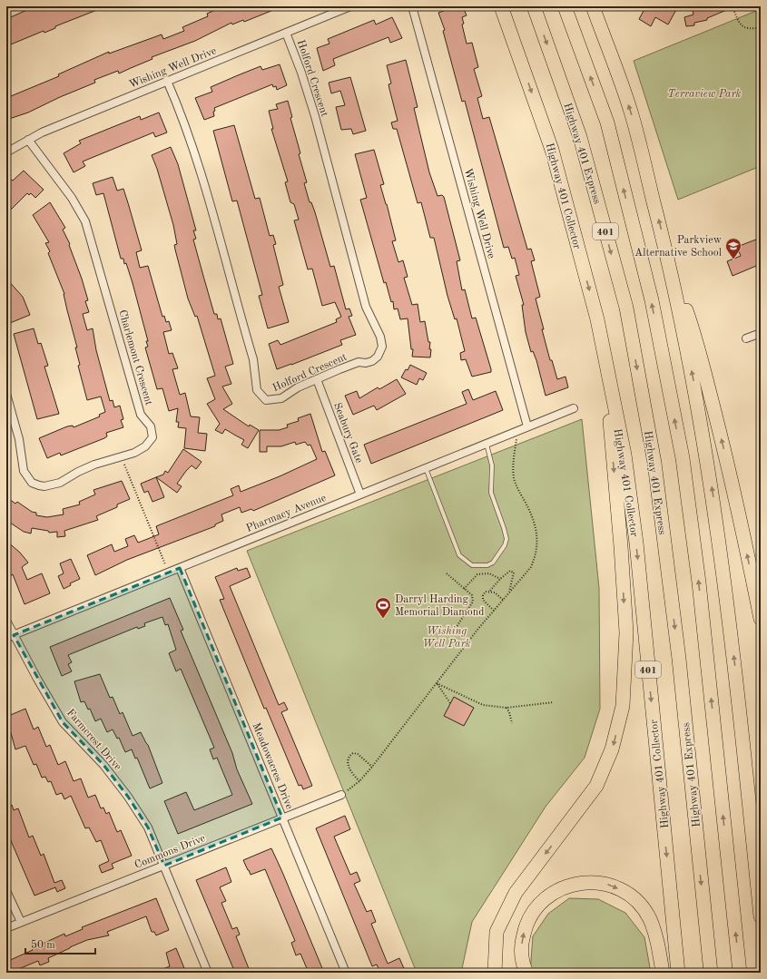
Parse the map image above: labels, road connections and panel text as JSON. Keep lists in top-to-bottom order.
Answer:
{
  "streets": {
    "highway": ["Highway 401 Express", "Highway 401 Collector", "401"],
    "street": [
      "Wishing Well Drive",
      "Holford Crescent",
      "Charlemont Crescent",
      "Seabury Gate",
      "Pharmacy Avenue",
      "Farmcrest Drive",
      "Meadowacres Drive",
      "Commons Drive"
    ]
  },
  "crossings": [
    ["Wishing Well Drive", "Holford Crescent"],
    ["Wishing Well Drive", "Charlemont Crescent"],
    ["Wishing Well Drive", "Pharmacy Avenue"],
    ["Holford Crescent", "Seabury Gate"],
    ["Seabury Gate", "Pharmacy Avenue"],
    ["Pharmacy Avenue", "Farmcrest Drive"],
    ["Pharmacy Avenue", "Meadowacres Drive"],
    ["Farmcrest Drive", "Commons Drive"],
    ["Meadowacres Drive", "Commons Drive"]
  ],
  "parks": ["Terraview Park", "Wishing Well Park"],
  "places": {
    "school or university": ["Parkview Alternative School"],
    "sports": ["Darryl Harding Memorial Diamond"]
  },
  "scale_bar": "50 m"
}
